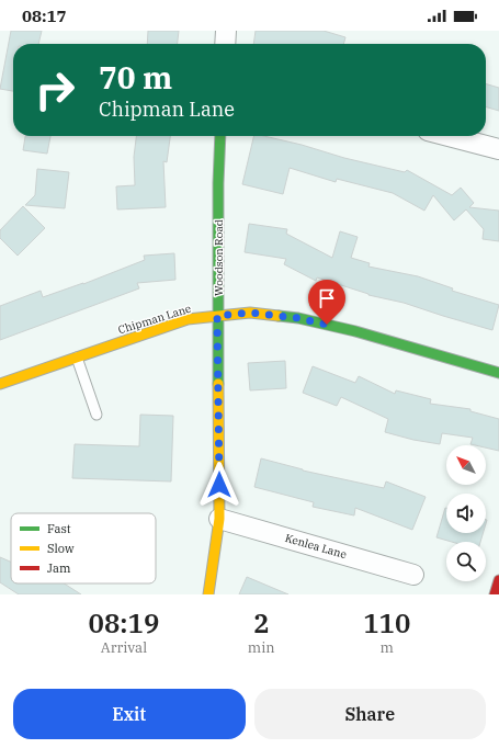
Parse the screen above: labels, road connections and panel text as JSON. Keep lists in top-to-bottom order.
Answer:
{
  "streets": {
    "street": ["Woodson Road", "Chipman Lane", "Kenlea Lane"]
  },
  "crossings": [
    ["Woodson Road", "Chipman Lane"],
    ["Woodson Road", "Kenlea Lane"]
  ],
  "legend": ["Fast", "Slow", "Jam"],
  "north": "top left",
  "page": {
    "status": "08:17",
    "turn": ["70 m", "Chipman Lane"],
    "eta": [
      "08:19",
      "Arrival",
      "2",
      "min",
      "110",
      "m"
    ],
    "buttons": ["Exit", "Share"]
  }
}
